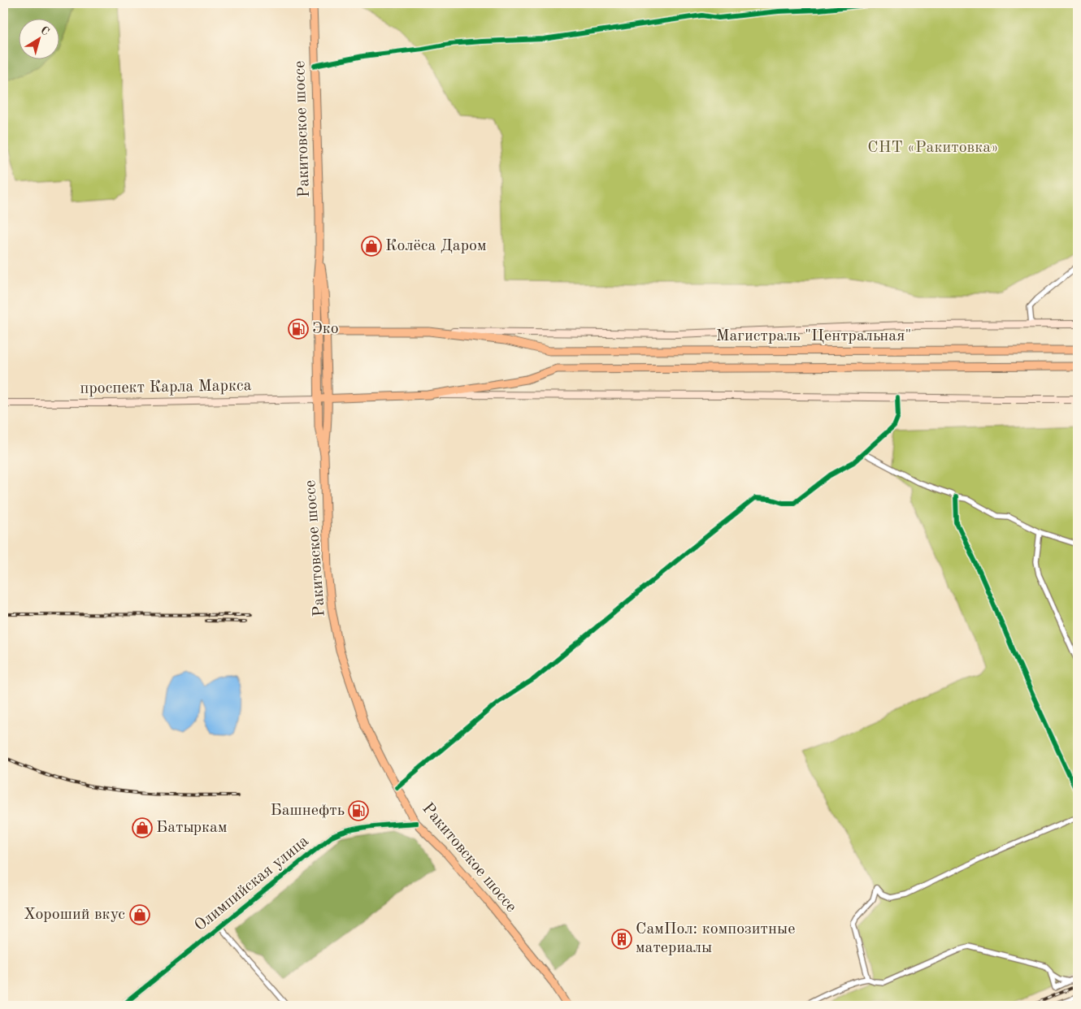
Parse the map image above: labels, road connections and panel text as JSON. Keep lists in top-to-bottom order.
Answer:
{
  "streets": {
    "main road": ["Ракитовское шоссе", "Магистраль \"Центральная\"", "проспект Карла Маркса"],
    "street": ["Олимпийская улица"]
  },
  "crossings": [
    ["Ракитовское шоссе", "Магистраль \"Центральная\""],
    ["Ракитовское шоссе", "проспект Карла Маркса"],
    ["Ракитовское шоссе", "Олимпийская улица"],
    ["Магистраль \"Центральная\"", "проспект Карла Маркса"]
  ],
  "parks": ["СНТ «Ракитовка»"],
  "places": {
    "shop": ["Колёса Даром", "Батыркам", "Хороший вкус"],
    "fuel station": ["Эко", "Башнефть"],
    "building": ["СамПол: композитные материалы"]
  },
  "north": "top right"
}
